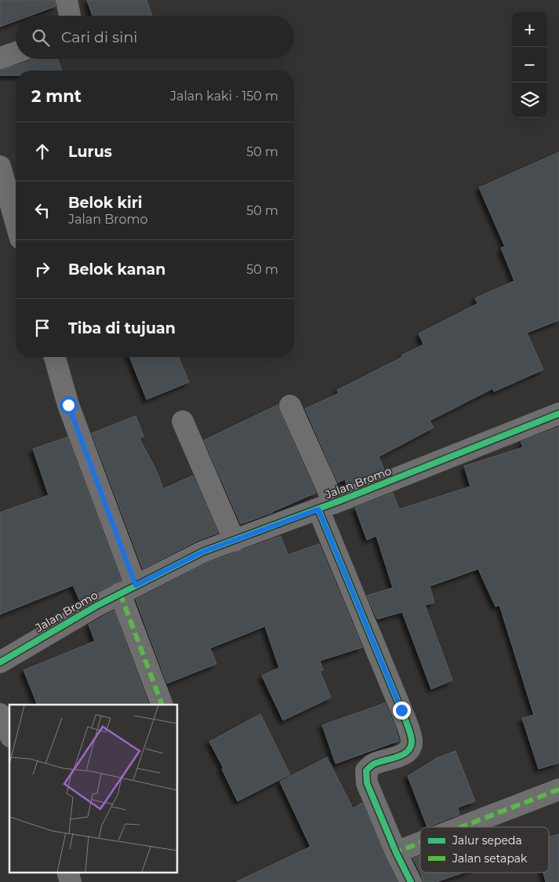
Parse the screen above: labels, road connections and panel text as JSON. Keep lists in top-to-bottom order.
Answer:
{
  "streets": {
    "street": ["Jalan Bromo"]
  },
  "legend": ["Jalur sepeda", "Jalan setapak"],
  "page": {
    "map_buttons": ["+", "−"],
    "search": "Cari di sini",
    "heading": ["2 mnt", "Jalan kaki · 150 m"],
    "list": [
      ["Lurus", "50 m"],
      ["Belok kiri", "Jalan Bromo", "50 m"],
      ["Belok kanan", "50 m"],
      "Tiba di tujuan"
    ]
  }
}
